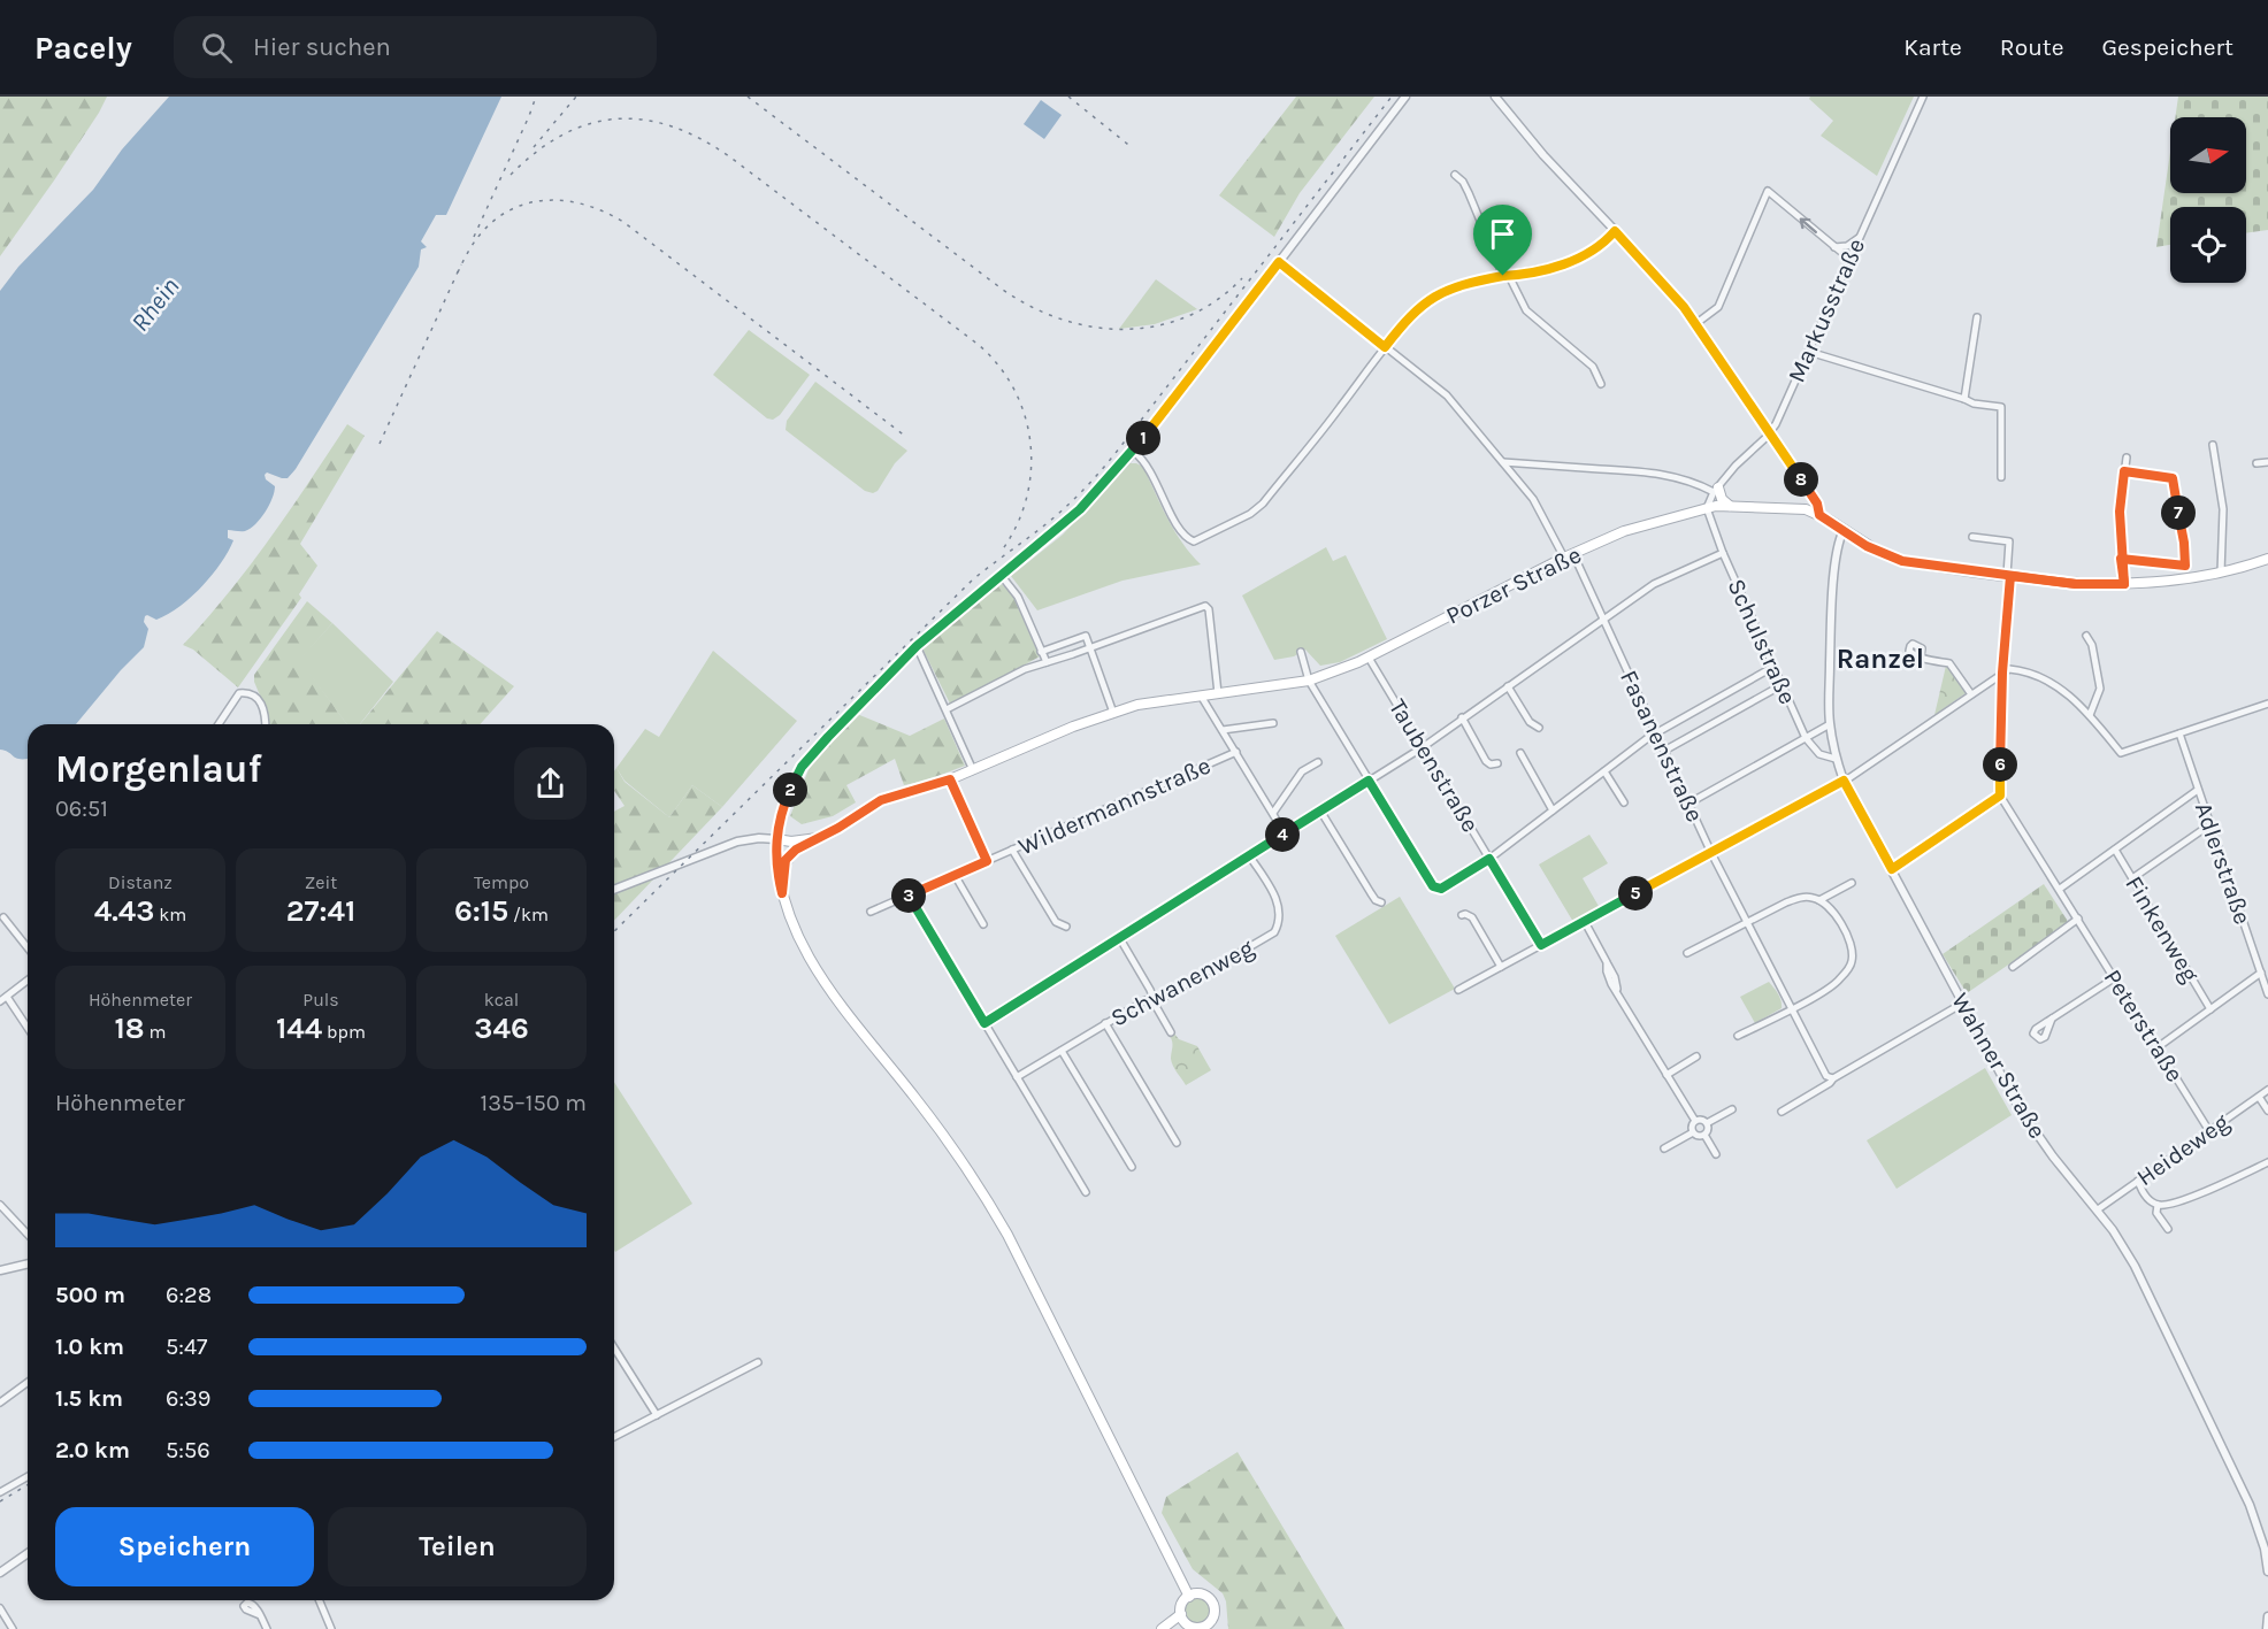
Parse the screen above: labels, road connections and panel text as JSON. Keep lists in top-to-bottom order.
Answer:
{
  "streets": {
    "main road": ["Porzer Straße"],
    "street": [
      "Markusstraße",
      "Schulstraße",
      "Fasanenstraße",
      "Taubenstraße",
      "Wildermannstraße",
      "Adlerstraße",
      "Finkenweg",
      "Schwanenweg",
      "Peterstraße",
      "Wahner Straße",
      "Heideweg"
    ]
  },
  "crossings": [
    ["Markusstraße", "Porzer Straße"],
    ["Markusstraße", "Schulstraße"],
    ["Porzer Straße", "Schulstraße"],
    ["Porzer Straße", "Fasanenstraße"],
    ["Porzer Straße", "Taubenstraße"],
    ["Porzer Straße", "Wahner Straße"],
    ["Schulstraße", "Wahner Straße"],
    ["Peterstraße", "Heideweg"],
    ["Wahner Straße", "Heideweg"]
  ],
  "districts": ["Ranzel"],
  "water": ["Rhein"],
  "north": "right",
  "page": {
    "header": "Pacely",
    "search": "Hier suchen",
    "nav": ["Karte", "Route", "Gespeichert"],
    "pins": [
      "1",
      "8",
      "7",
      "6",
      "2",
      "4",
      "5",
      "3"
    ],
    "heading": ["Morgenlauf", "06:51"],
    "stats": [
      ["Distanz", "4.43 km"],
      ["Zeit", "27:41"],
      ["Tempo", "6:15 /km"],
      ["Höhenmeter", "18 m"],
      ["Puls", "144 bpm"],
      ["kcal", "346"]
    ],
    "chart": ["Höhenmeter", "135–150 m"],
    "list": [
      {
        "name": "500 m",
        "note": "6:28"
      },
      {
        "name": "1.0 km",
        "note": "5:47"
      },
      {
        "name": "1.5 km",
        "note": "6:39"
      },
      {
        "name": "2.0 km",
        "note": "5:56"
      }
    ],
    "buttons": ["Speichern", "Teilen"]
  }
}
